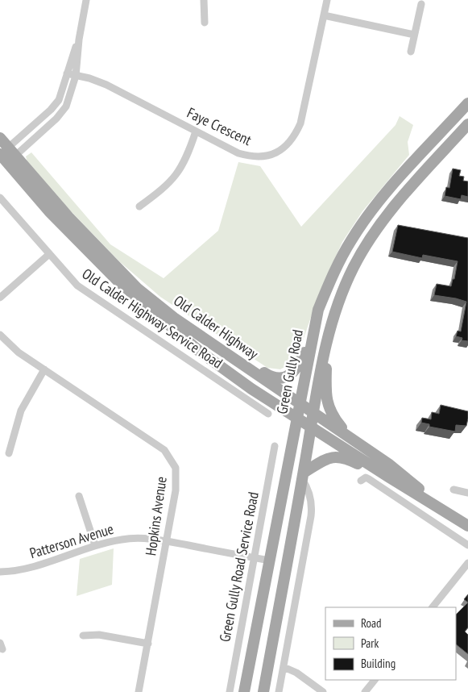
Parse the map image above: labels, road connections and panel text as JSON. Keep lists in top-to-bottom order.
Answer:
{
  "streets": {
    "main road": ["Old Calder Highway", "Green Gully Road"],
    "street": [
      "Faye Crescent",
      "Old Calder Highway Service Road",
      "Hopkins Avenue",
      "Patterson Avenue",
      "Green Gully Road Service Road"
    ]
  },
  "crossings": [
    ["Old Calder Highway", "Green Gully Road"],
    ["Green Gully Road", "Patterson Avenue"],
    ["Hopkins Avenue", "Patterson Avenue"],
    ["Patterson Avenue", "Green Gully Road Service Road"]
  ],
  "legend": ["Road", "Park", "Building"]
}
